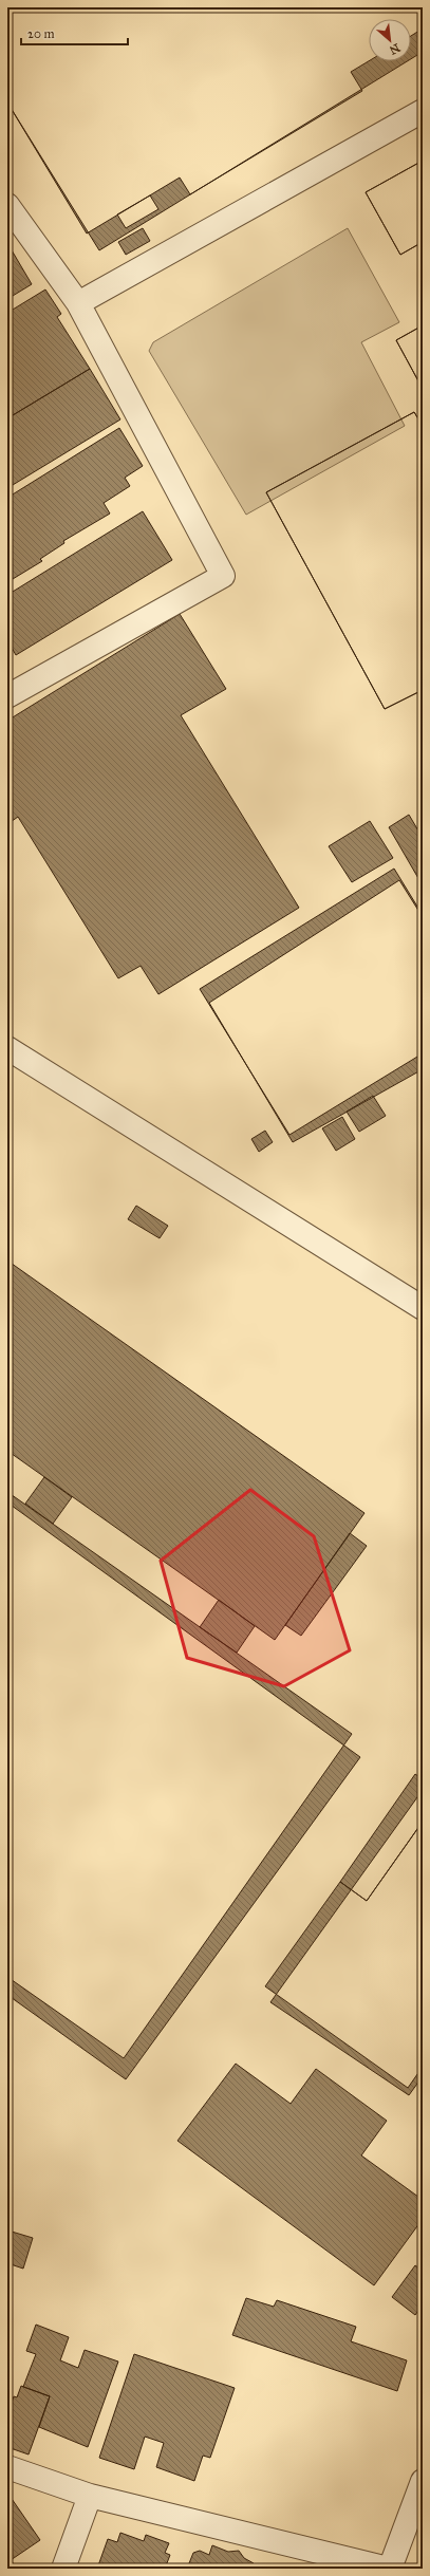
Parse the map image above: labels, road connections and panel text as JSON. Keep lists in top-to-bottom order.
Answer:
{
  "scale_bar": "20 m",
  "north": "bottom right"
}
